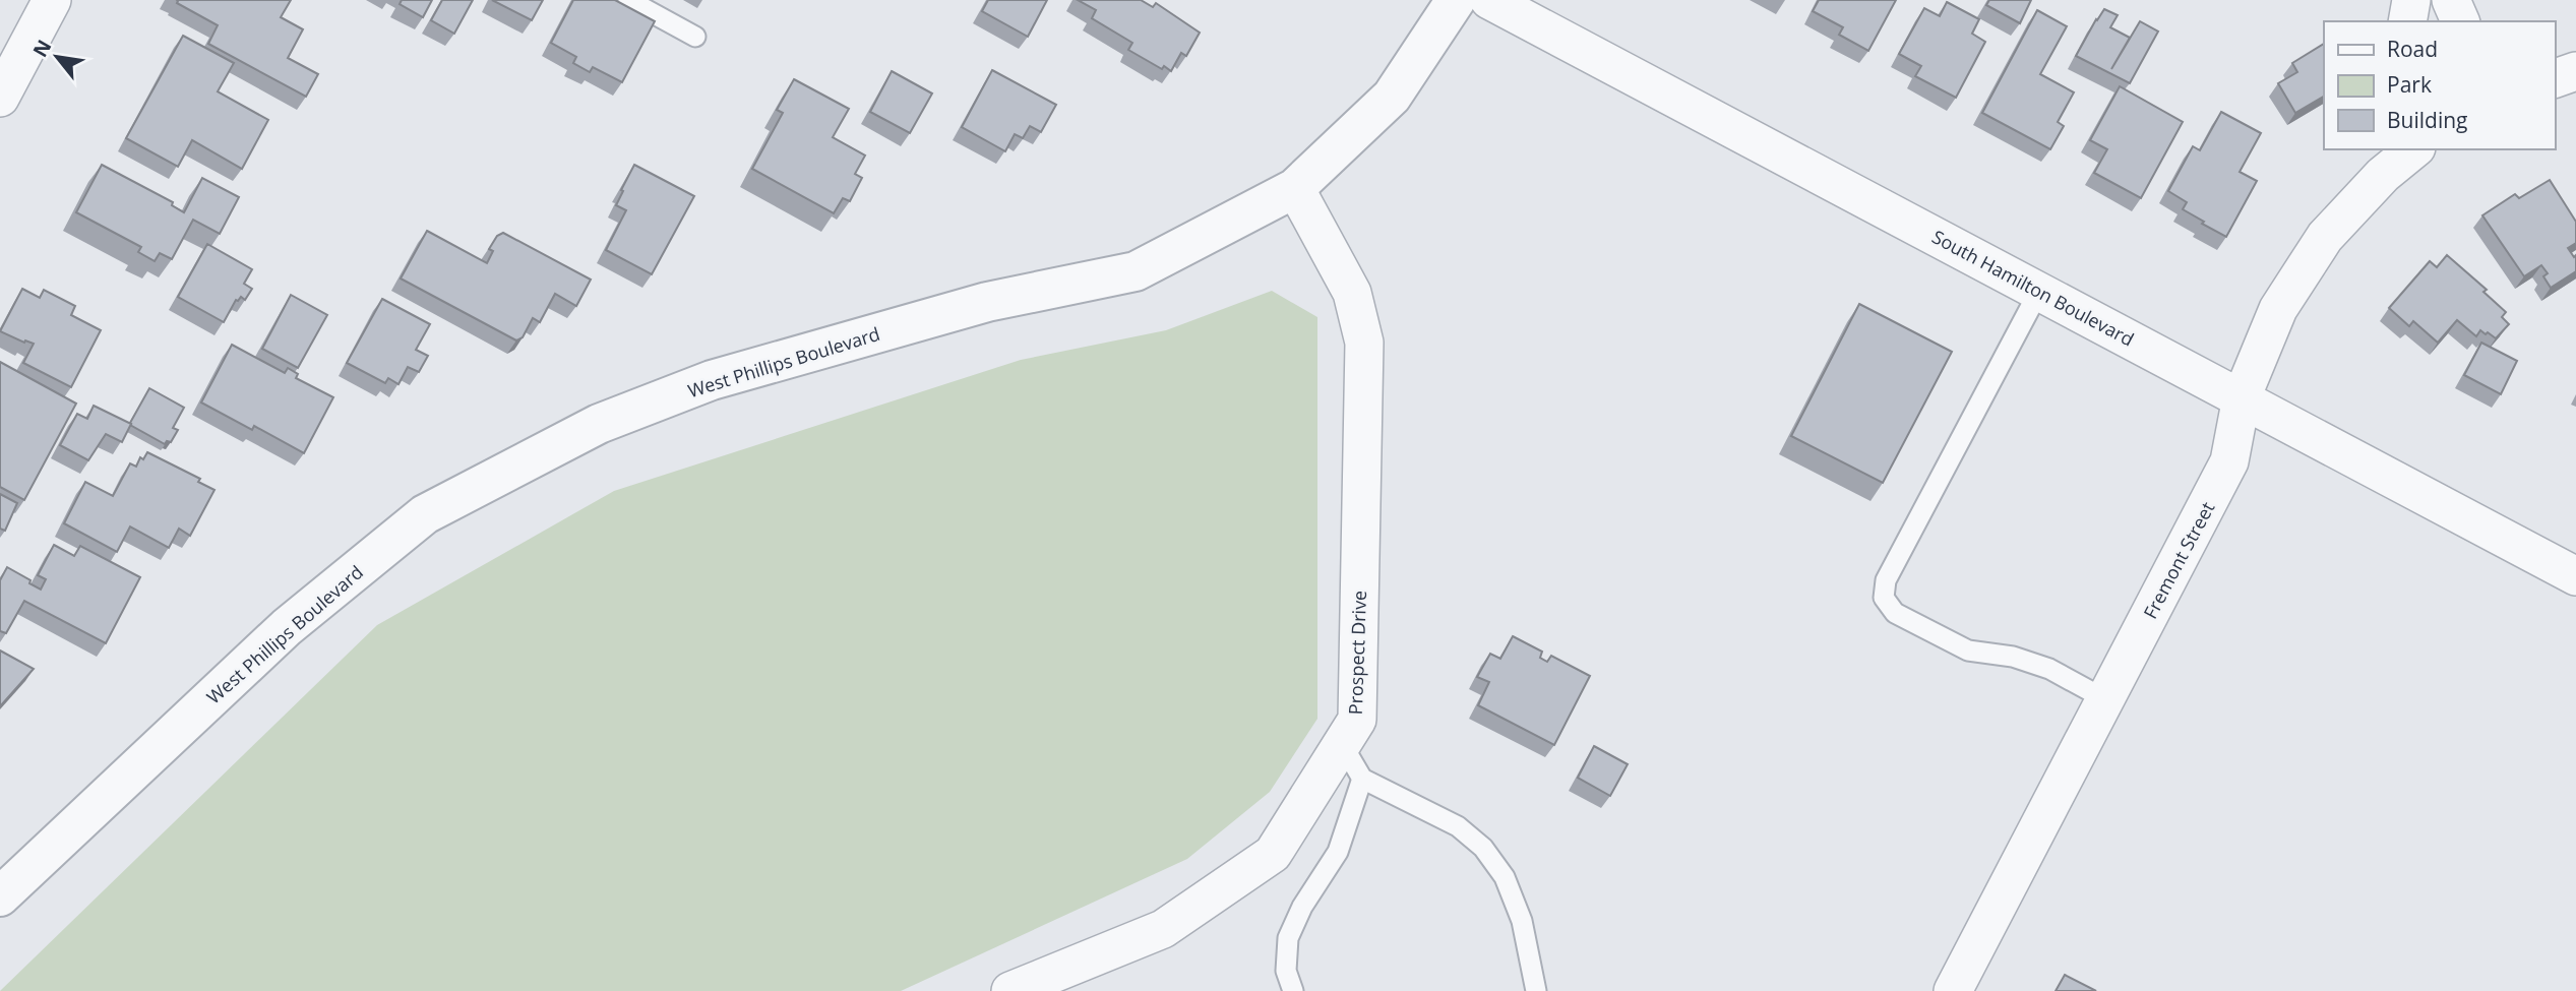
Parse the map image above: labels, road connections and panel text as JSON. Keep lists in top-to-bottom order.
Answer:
{
  "streets": {
    "street": [
      "South Hamilton Boulevard",
      "West Phillips Boulevard",
      "Fremont Street",
      "Prospect Drive"
    ]
  },
  "crossings": [
    ["South Hamilton Boulevard", "Fremont Street"],
    ["West Phillips Boulevard", "Prospect Drive"]
  ],
  "legend": ["Road", "Park", "Building"],
  "north": "top left"
}
